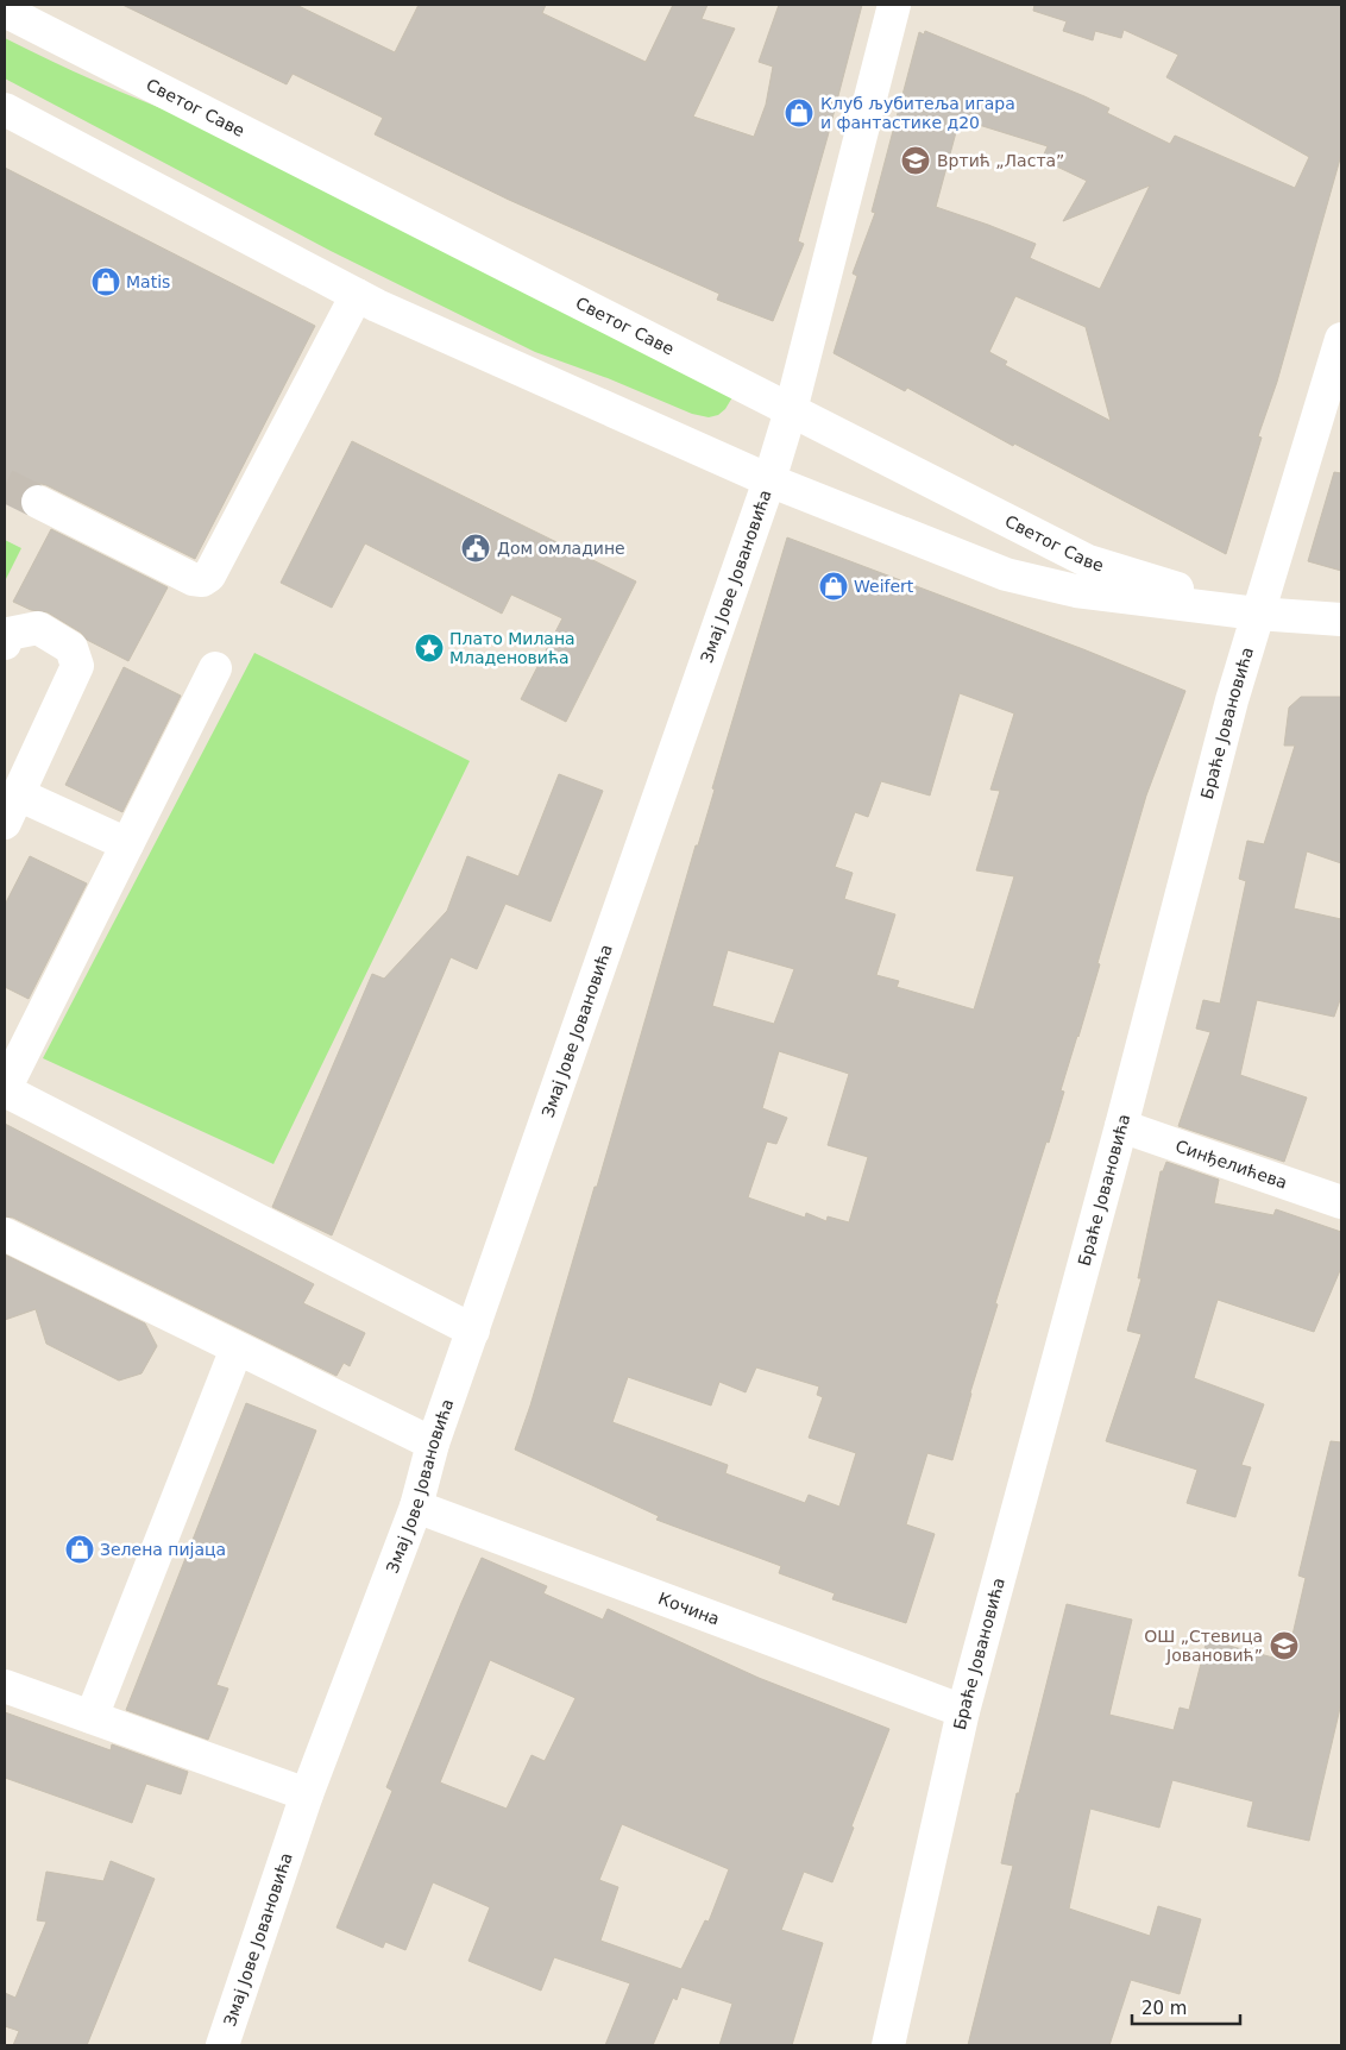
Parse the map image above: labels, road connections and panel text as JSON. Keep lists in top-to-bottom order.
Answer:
{
  "streets": {
    "street": [
      "Светог Саве",
      "Змај Јове Јовановића",
      "Браће Јовановића",
      "Синђелићева",
      "Кочина"
    ]
  },
  "crossings": [
    ["Светог Саве", "Змај Јове Јовановића"],
    ["Светог Саве", "Браће Јовановића"],
    ["Змај Јове Јовановића", "Кочина"],
    ["Браће Јовановића", "Синђелићева"],
    ["Браће Јовановића", "Кочина"]
  ],
  "places": {
    "shop": [
      "Клуб љубитеља игара и фантастике д20",
      "Matis",
      "Weifert",
      "Зелена пијаца"
    ],
    "school or university": ["Вртић „Ласта”", "ОШ „Стевица Јовановић”"],
    "public building": ["Дом омладине"],
    "place": ["Плато Милана Младеновића"]
  },
  "scale_bar": "20 m"
}
